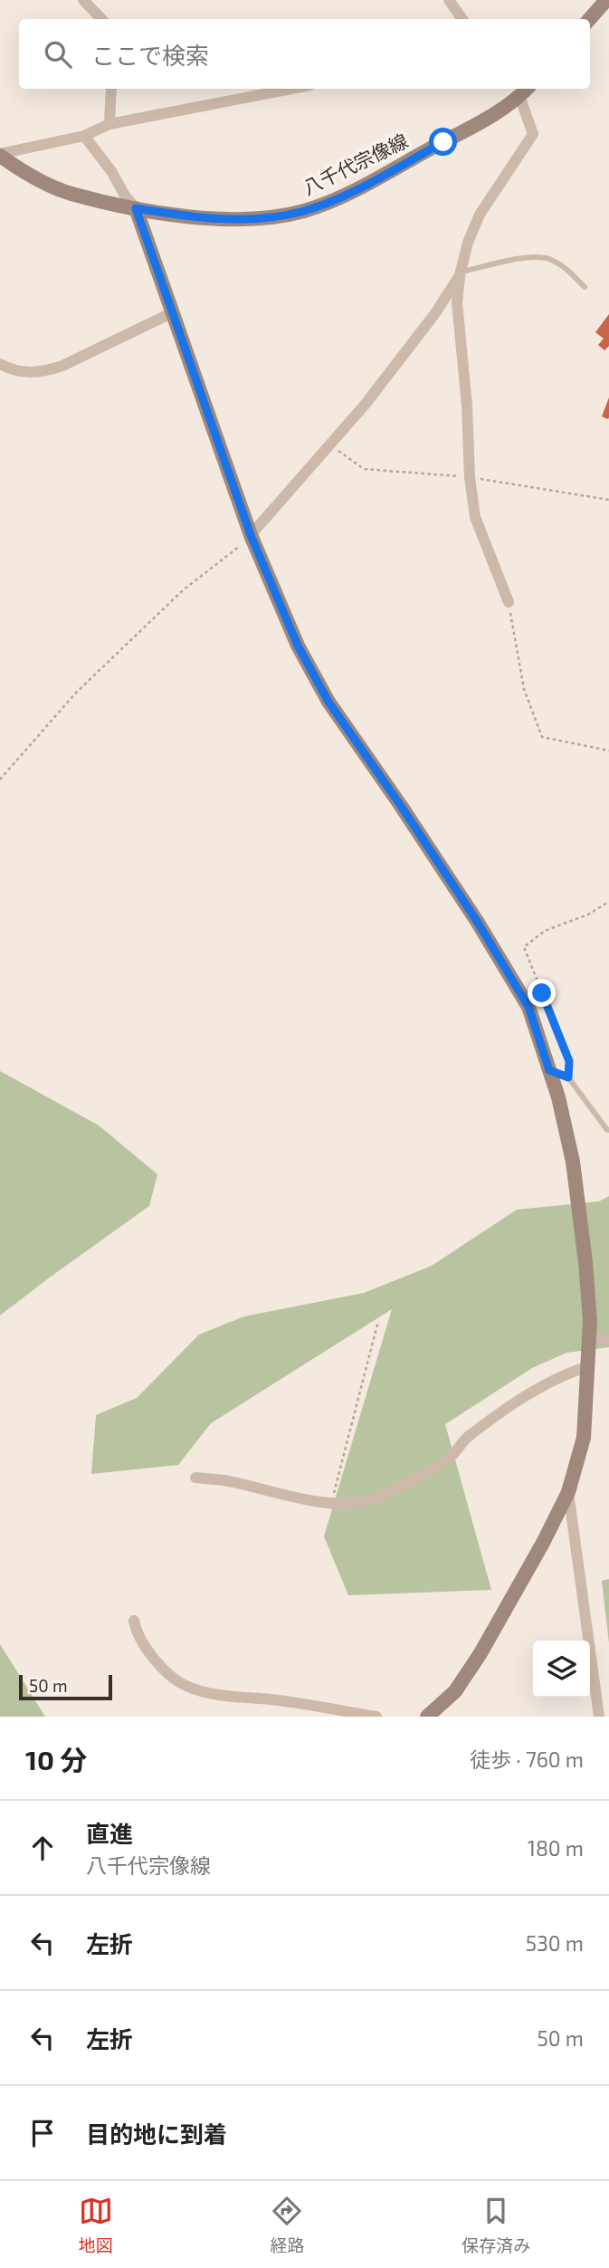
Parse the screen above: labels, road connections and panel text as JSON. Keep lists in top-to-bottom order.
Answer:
{
  "streets": {
    "street": ["八千代宗像線"]
  },
  "scale_bar": "50 m",
  "page": {
    "search": "ここで検索",
    "scale": "50 m",
    "heading": ["10 分", "徒歩 · 760 m"],
    "list": [
      ["直進", "八千代宗像線", "180 m"],
      ["左折", "530 m"],
      ["左折", "50 m"],
      "目的地に到着"
    ],
    "nav": ["地図", "経路", "保存済み"]
  }
}
